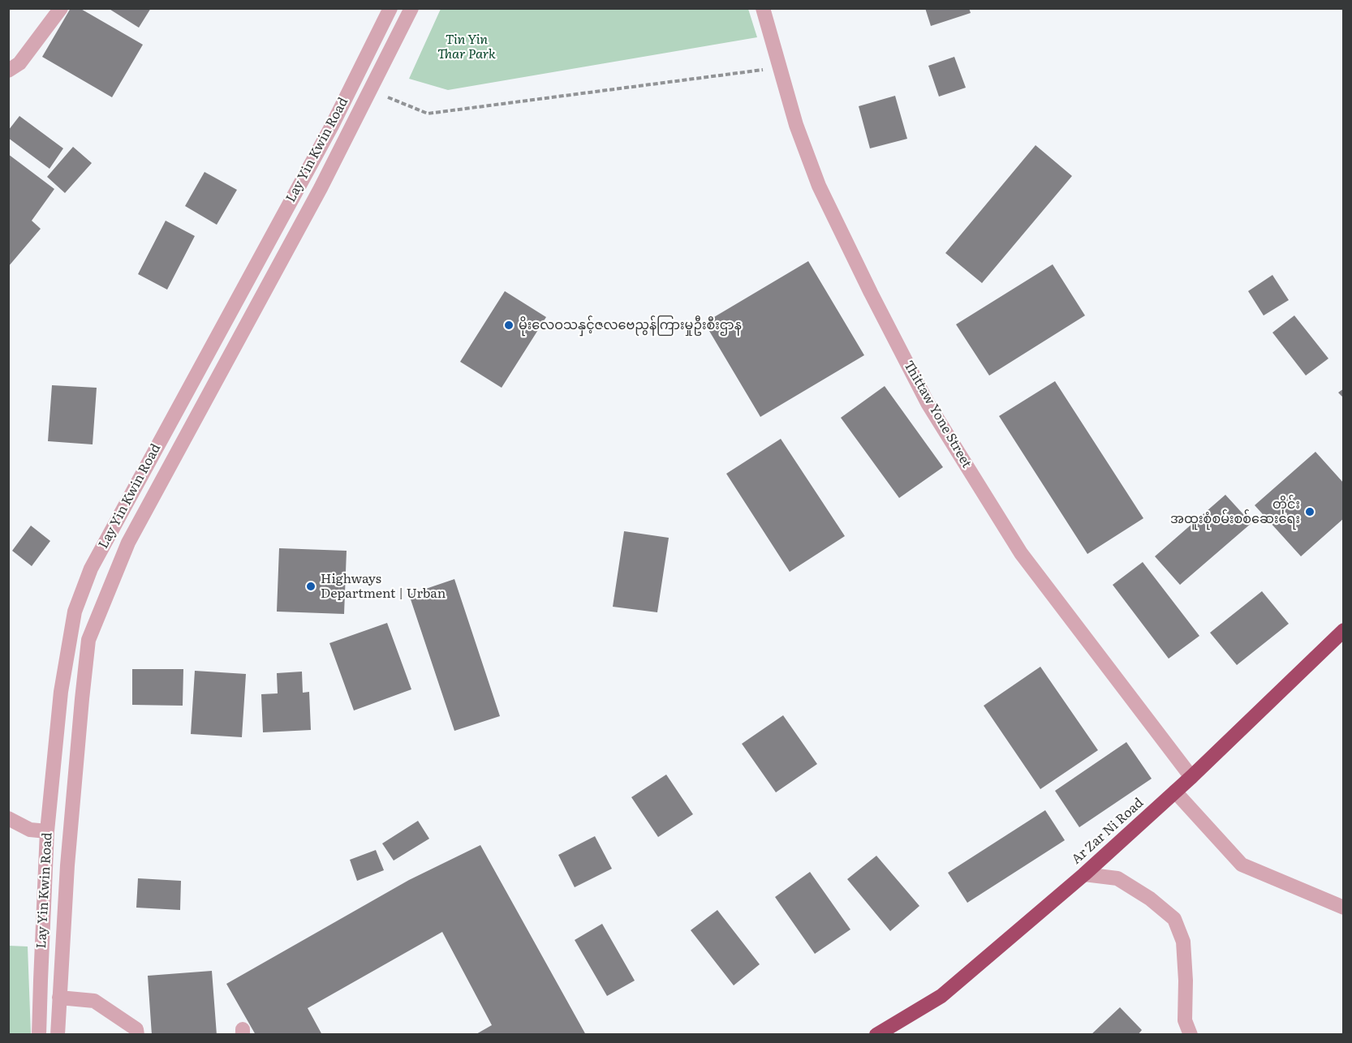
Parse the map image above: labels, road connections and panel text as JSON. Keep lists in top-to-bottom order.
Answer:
{
  "streets": {
    "highway": ["Ar Zar Ni Road"],
    "street": ["Lay Yin Kwin Road", "Thittaw Yone Street"]
  },
  "crossings": [
    ["Thittaw Yone Street", "Ar Zar Ni Road"]
  ],
  "parks": ["Tin Yin Thar Park"],
  "places": ["မိုးလေဝသနှင့်ဇလဗေညွန်ကြားမှုဦးစီးဌာန", "တိုင်း အထူးစုံစမ်းစစ်ဆေးရေး", "Highways Department | Urban"]
}
